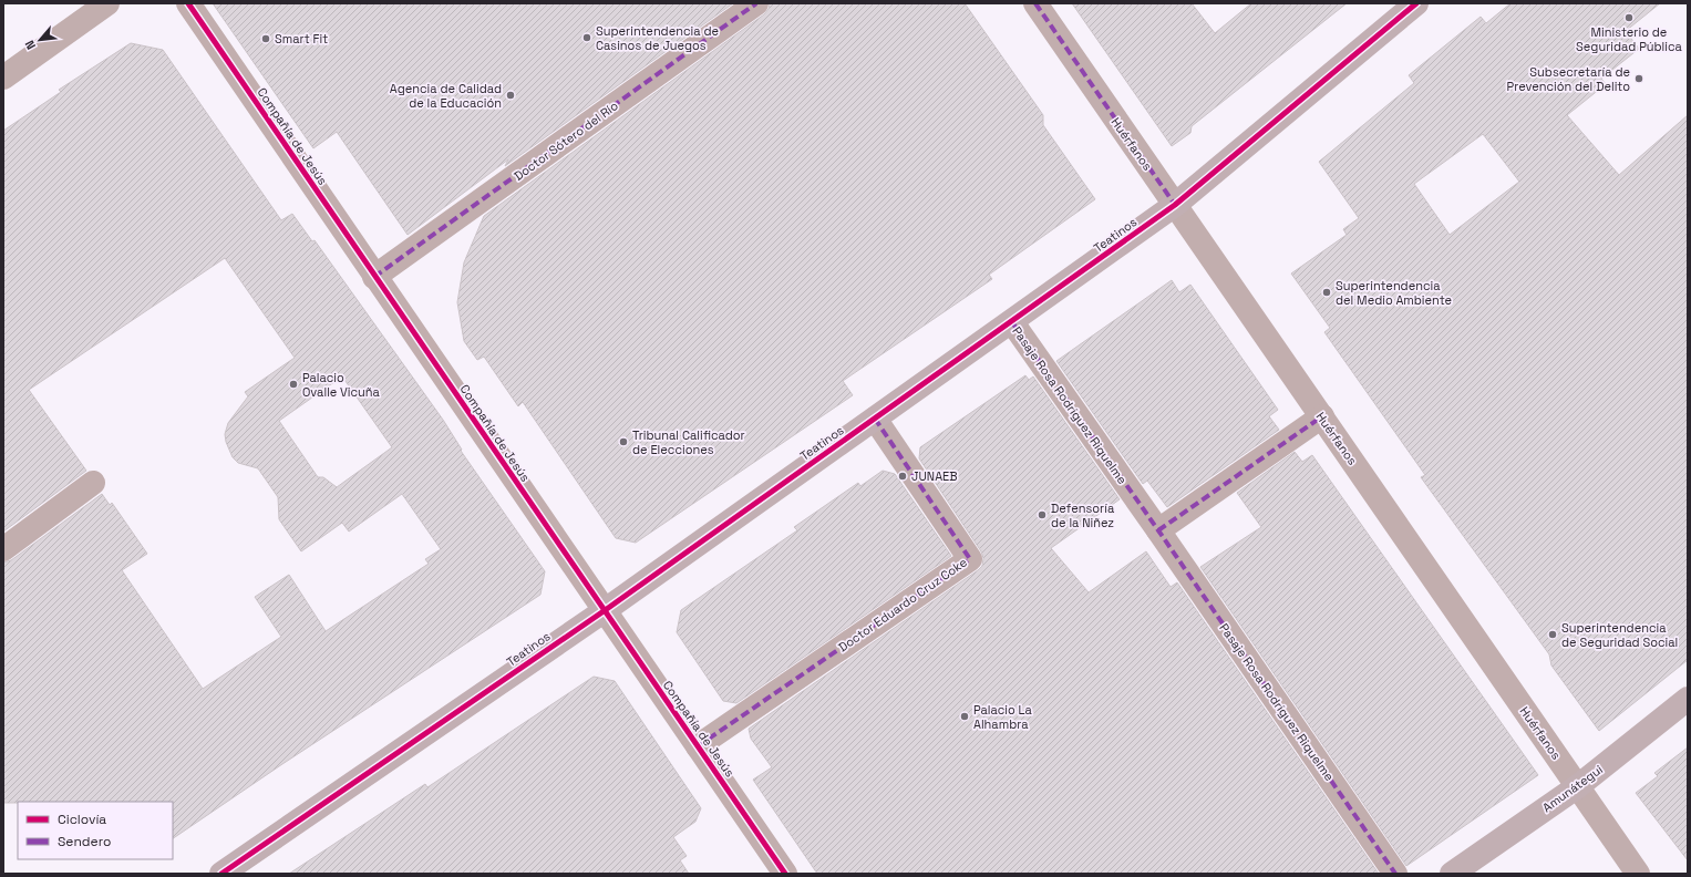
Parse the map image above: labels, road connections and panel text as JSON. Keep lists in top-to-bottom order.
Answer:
{
  "streets": {
    "main road": ["Teatinos", "Amunátegui"],
    "street": [
      "Compañía de Jesús",
      "Doctor Sótero del Río",
      "Huérfanos",
      "Pasaje Rosa Rodríguez Riquelme",
      "Doctor Eduardo Cruz Coke"
    ]
  },
  "crossings": [
    ["Compañía de Jesús", "Doctor Sótero del Río"],
    ["Compañía de Jesús", "Teatinos"],
    ["Compañía de Jesús", "Doctor Eduardo Cruz Coke"],
    ["Huérfanos", "Teatinos"],
    ["Huérfanos", "Amunátegui"],
    ["Teatinos", "Pasaje Rosa Rodríguez Riquelme"],
    ["Teatinos", "Doctor Eduardo Cruz Coke"]
  ],
  "places": [
    "Ministerio de Seguridad Pública",
    "Superintendencia de Casinos de Juegos",
    "Smart Fit",
    "Subsecretaría de Prevención del Delito",
    "Agencia de Calidad de la Educación",
    "Superintendencia del Medio Ambiente",
    "Palacio Ovalle Vicuña",
    "Tribunal Calificador de Elecciones",
    "JUNAEB",
    "Defensoría de la Niñez",
    "Superintendencia de Seguridad Social",
    "Palacio La Alhambra"
  ],
  "legend": ["Ciclovía", "Sendero"],
  "north": "bottom left"
}
